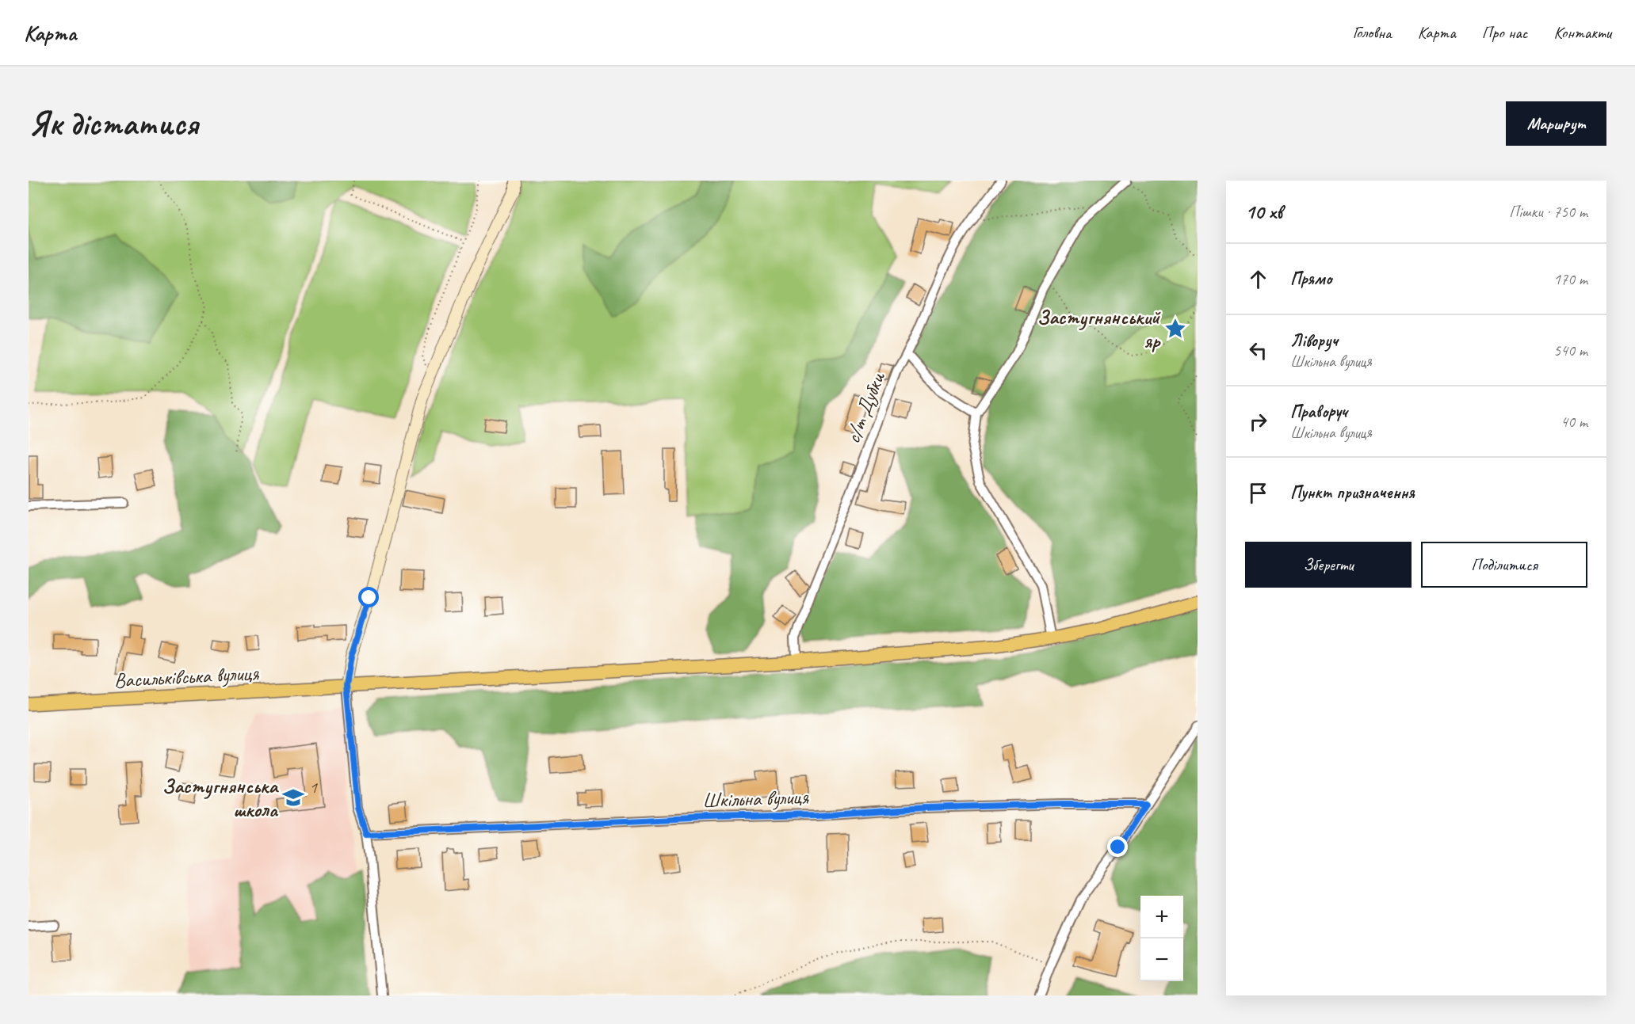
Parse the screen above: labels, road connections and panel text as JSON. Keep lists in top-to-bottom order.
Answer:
{
  "streets": {
    "main road": ["Васильківська вулиця"],
    "street": ["с/т Дубки", "Шкільна вулиця"]
  },
  "crossings": [
    ["с/т Дубки", "Васильківська вулиця"]
  ],
  "places": {
    "place": ["Застугнянський яр"],
    "school or university": ["Застугнянська школа"]
  },
  "house_numbers": ["1"],
  "page": {
    "header": "Карта",
    "nav": [
      "Головна",
      "Карта",
      "Про нас",
      "Контакти"
    ],
    "buttons": [
      "Маршрут",
      ["Зберегти", "Поділитися"]
    ],
    "title": "Як дістатися",
    "heading": ["10 хв", "Пішки · 750 m"],
    "list": [
      ["Прямо", "170 m"],
      ["Ліворуч", "Шкільна вулиця", "540 m"],
      ["Праворуч", "Шкільна вулиця", "40 m"],
      "Пункт призначення"
    ],
    "map_buttons": ["+", "−"]
  }
}
